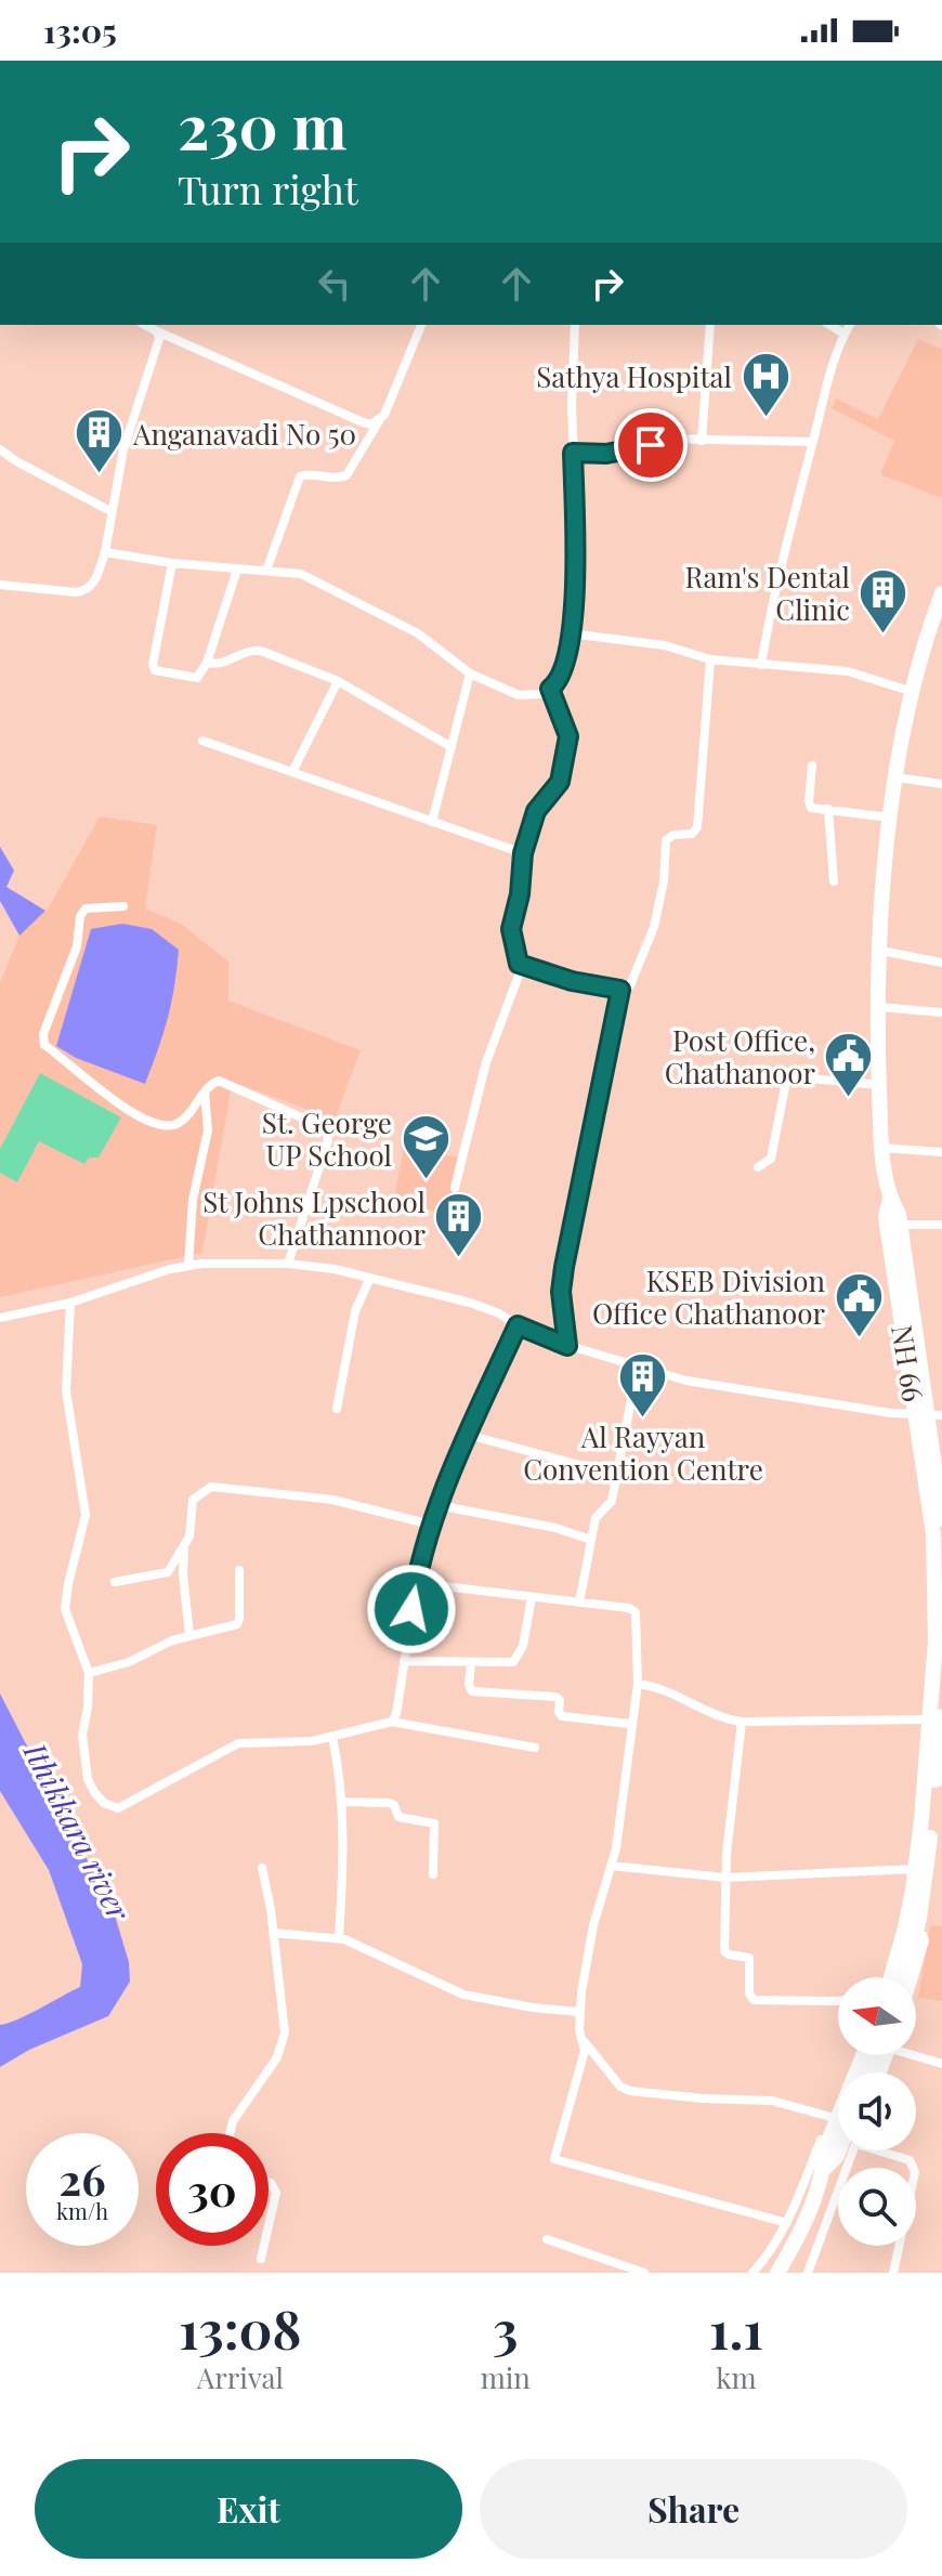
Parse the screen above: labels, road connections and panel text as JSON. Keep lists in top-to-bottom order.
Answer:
{
  "streets": {
    "highway": ["NH 66"]
  },
  "water": ["Ithikkara river"],
  "places": {
    "hospital": ["Sathya Hospital"],
    "building": [
      "Anganavadi No 50",
      "Ram's Dental Clinic",
      "St Johns Lpschool Chathannoor",
      "Al Rayyan Convention Centre"
    ],
    "public building": ["Post Office, Chathanoor", "KSEB Division Office Chathanoor"],
    "school or university": ["St. George UP School"]
  },
  "north": "left",
  "page": {
    "status": "13:05",
    "turn": ["230 m", "Turn right"],
    "speed": "26 km/h",
    "limit": "30",
    "eta": [
      "13:08",
      "Arrival",
      "3",
      "min",
      "1.1",
      "km"
    ],
    "buttons": ["Exit", "Share"]
  }
}
